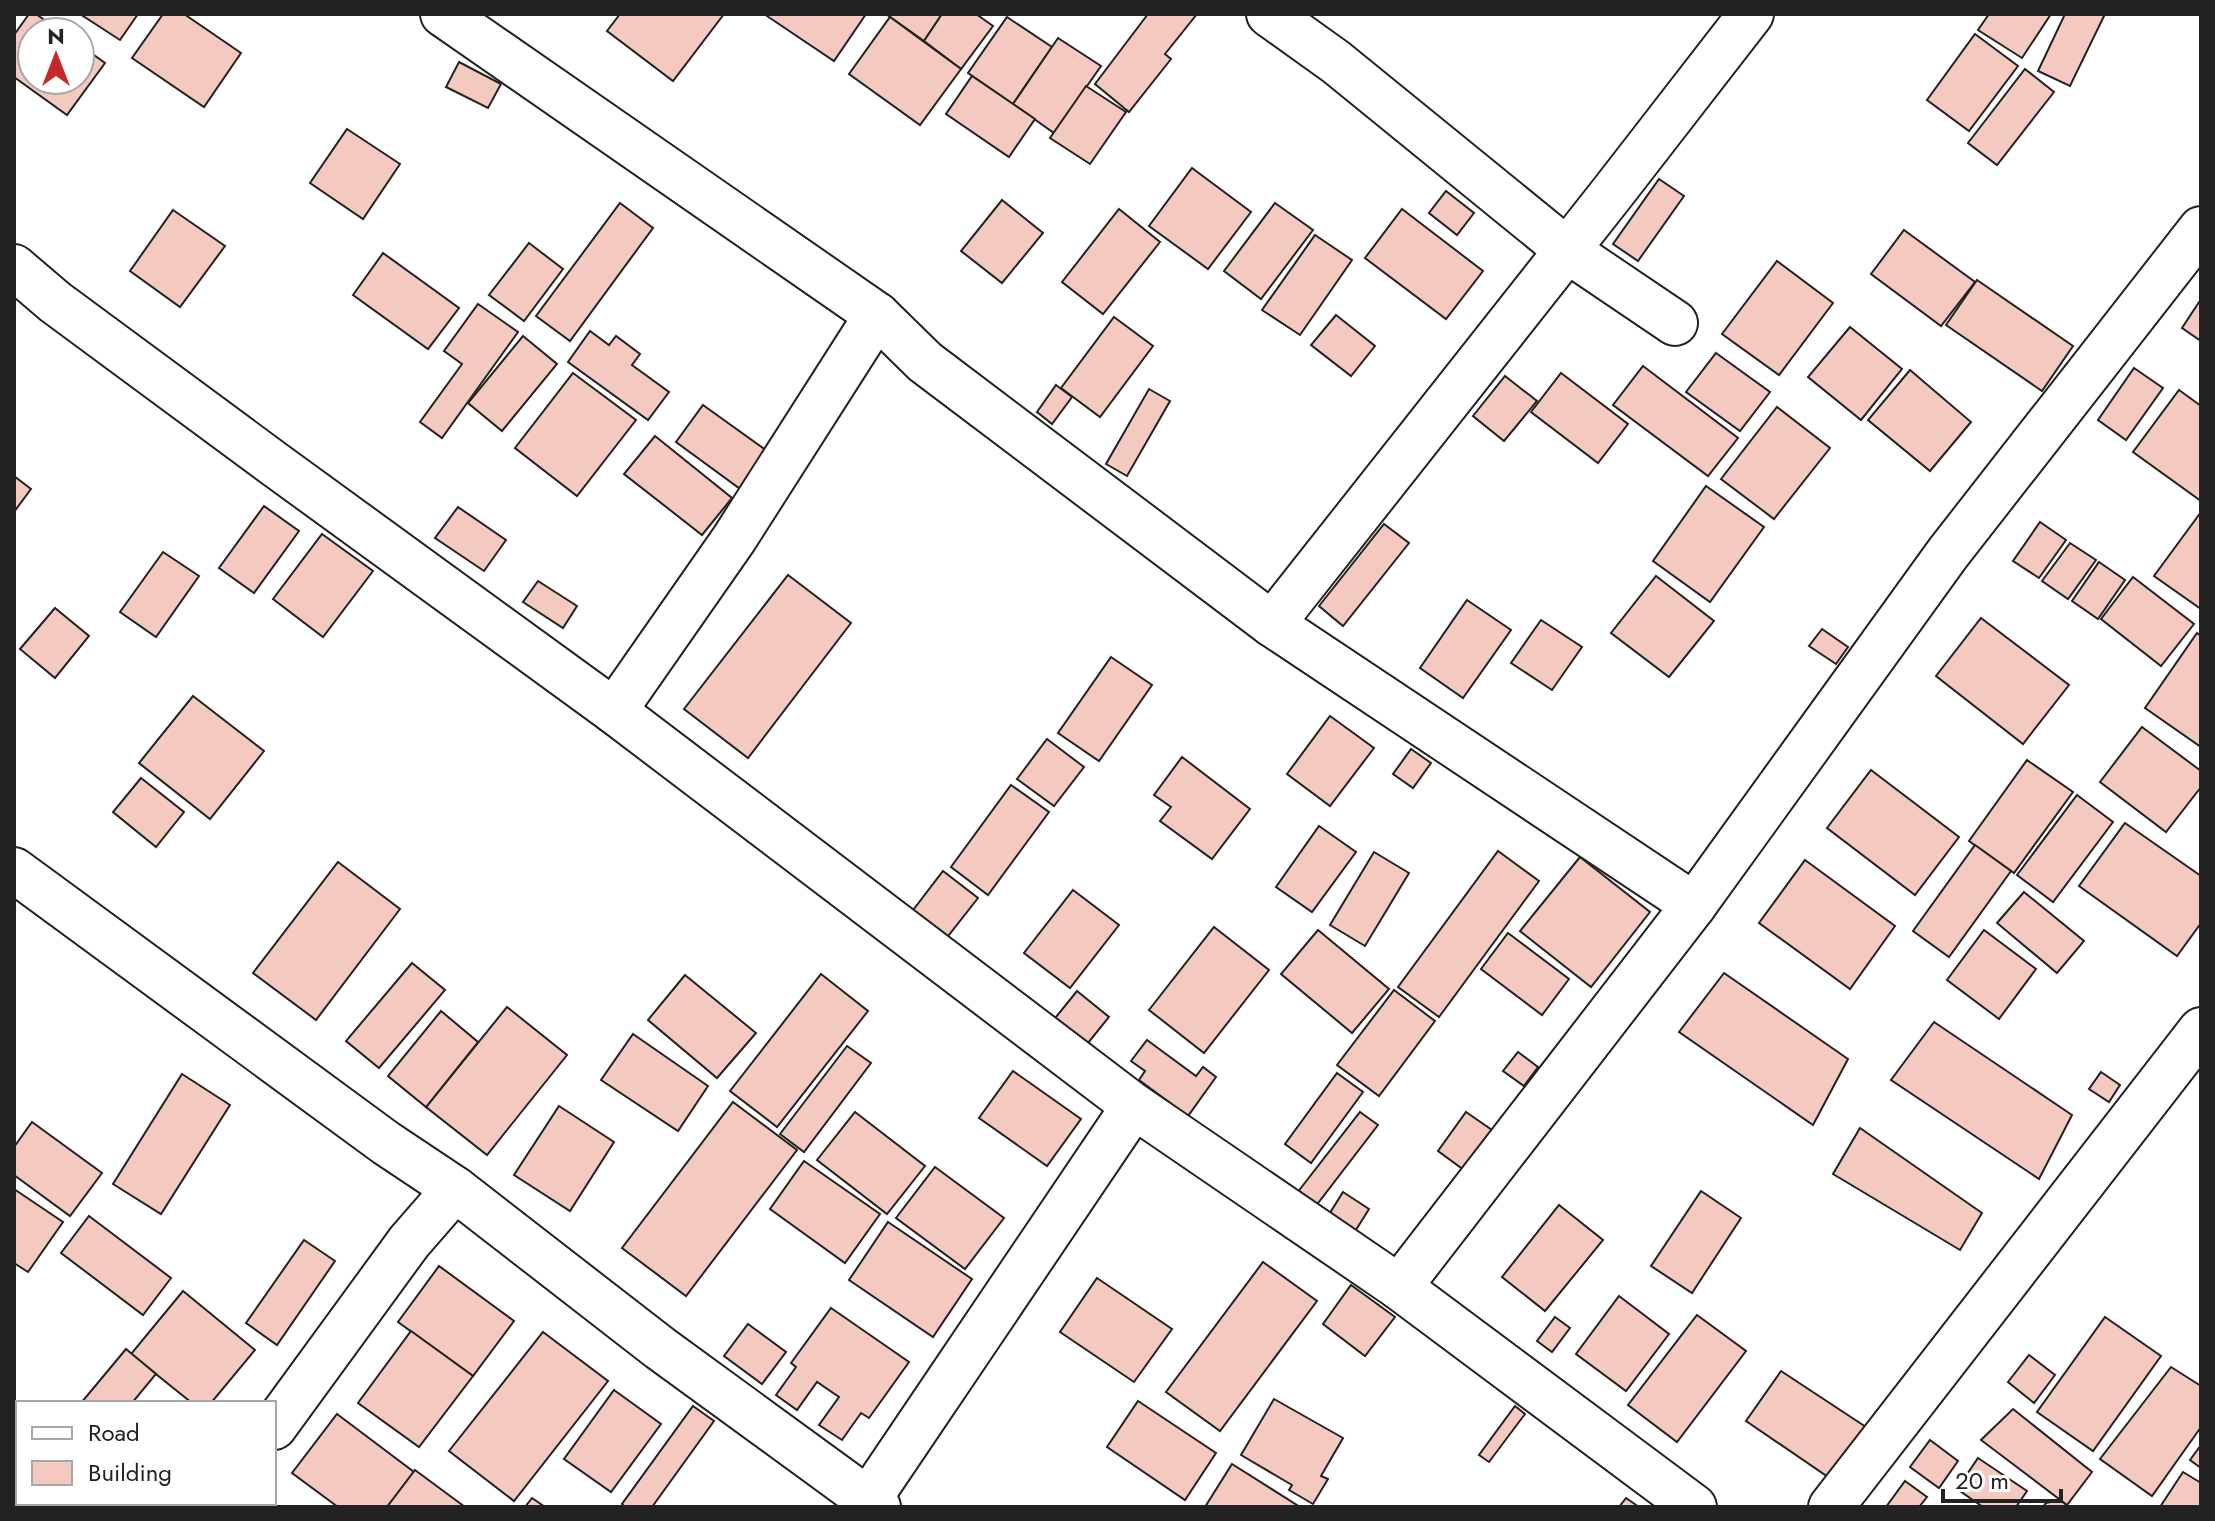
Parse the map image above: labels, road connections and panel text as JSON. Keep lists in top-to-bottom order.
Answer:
{
  "legend": ["Road", "Building"],
  "scale_bar": "20 m",
  "north": "top"
}
